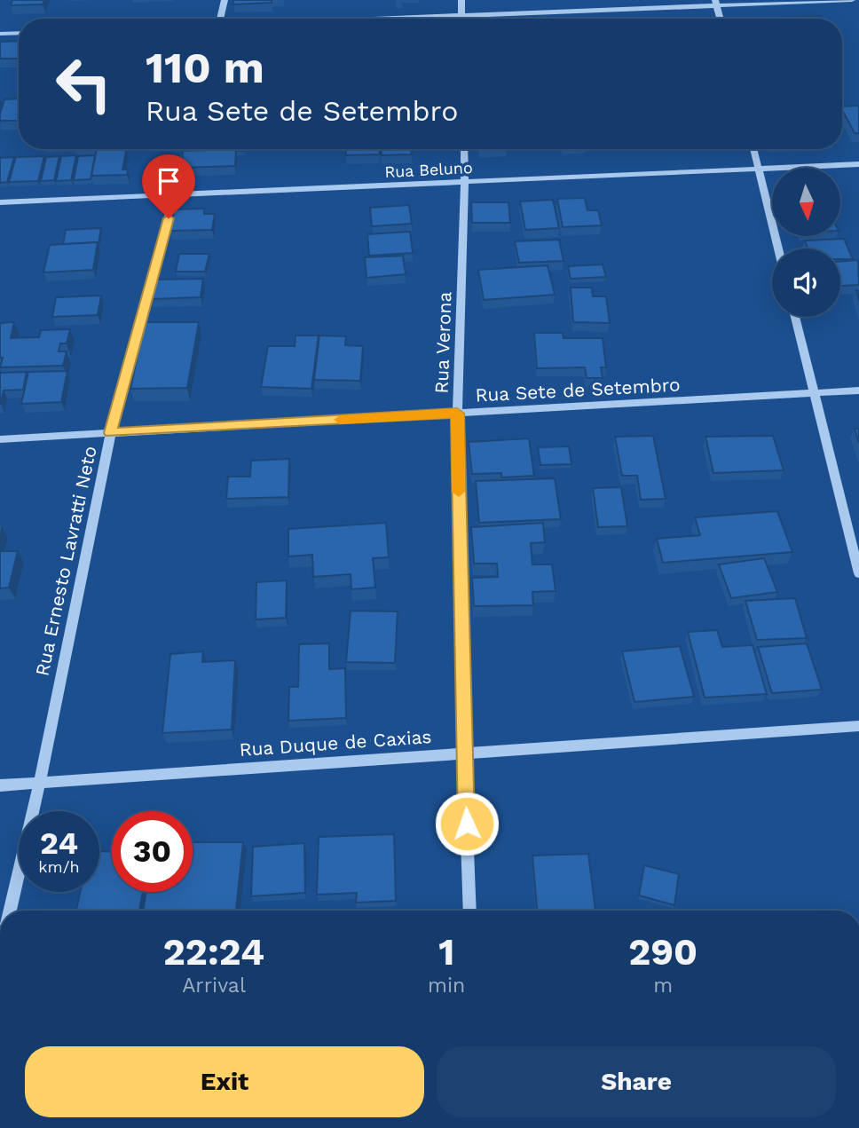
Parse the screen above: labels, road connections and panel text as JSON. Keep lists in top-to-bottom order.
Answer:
{
  "streets": {
    "street": [
      "Rua Beluno",
      "Rua Verona",
      "Rua Sete de Setembro",
      "Rua Ernesto Lavratti Neto",
      "Rua Duque de Caxias"
    ]
  },
  "crossings": [
    ["Rua Beluno", "Rua Verona"],
    ["Rua Beluno", "Rua Ernesto Lavratti Neto"],
    ["Rua Verona", "Rua Sete de Setembro"],
    ["Rua Verona", "Rua Duque de Caxias"],
    ["Rua Sete de Setembro", "Rua Ernesto Lavratti Neto"],
    ["Rua Ernesto Lavratti Neto", "Rua Duque de Caxias"]
  ],
  "north": "bottom",
  "page": {
    "turn": ["110 m", "Rua Sete de Setembro"],
    "speed": "24 km/h",
    "limit": "30",
    "eta": [
      "22:24",
      "Arrival",
      "1",
      "min",
      "290",
      "m"
    ],
    "buttons": ["Exit", "Share"]
  }
}
